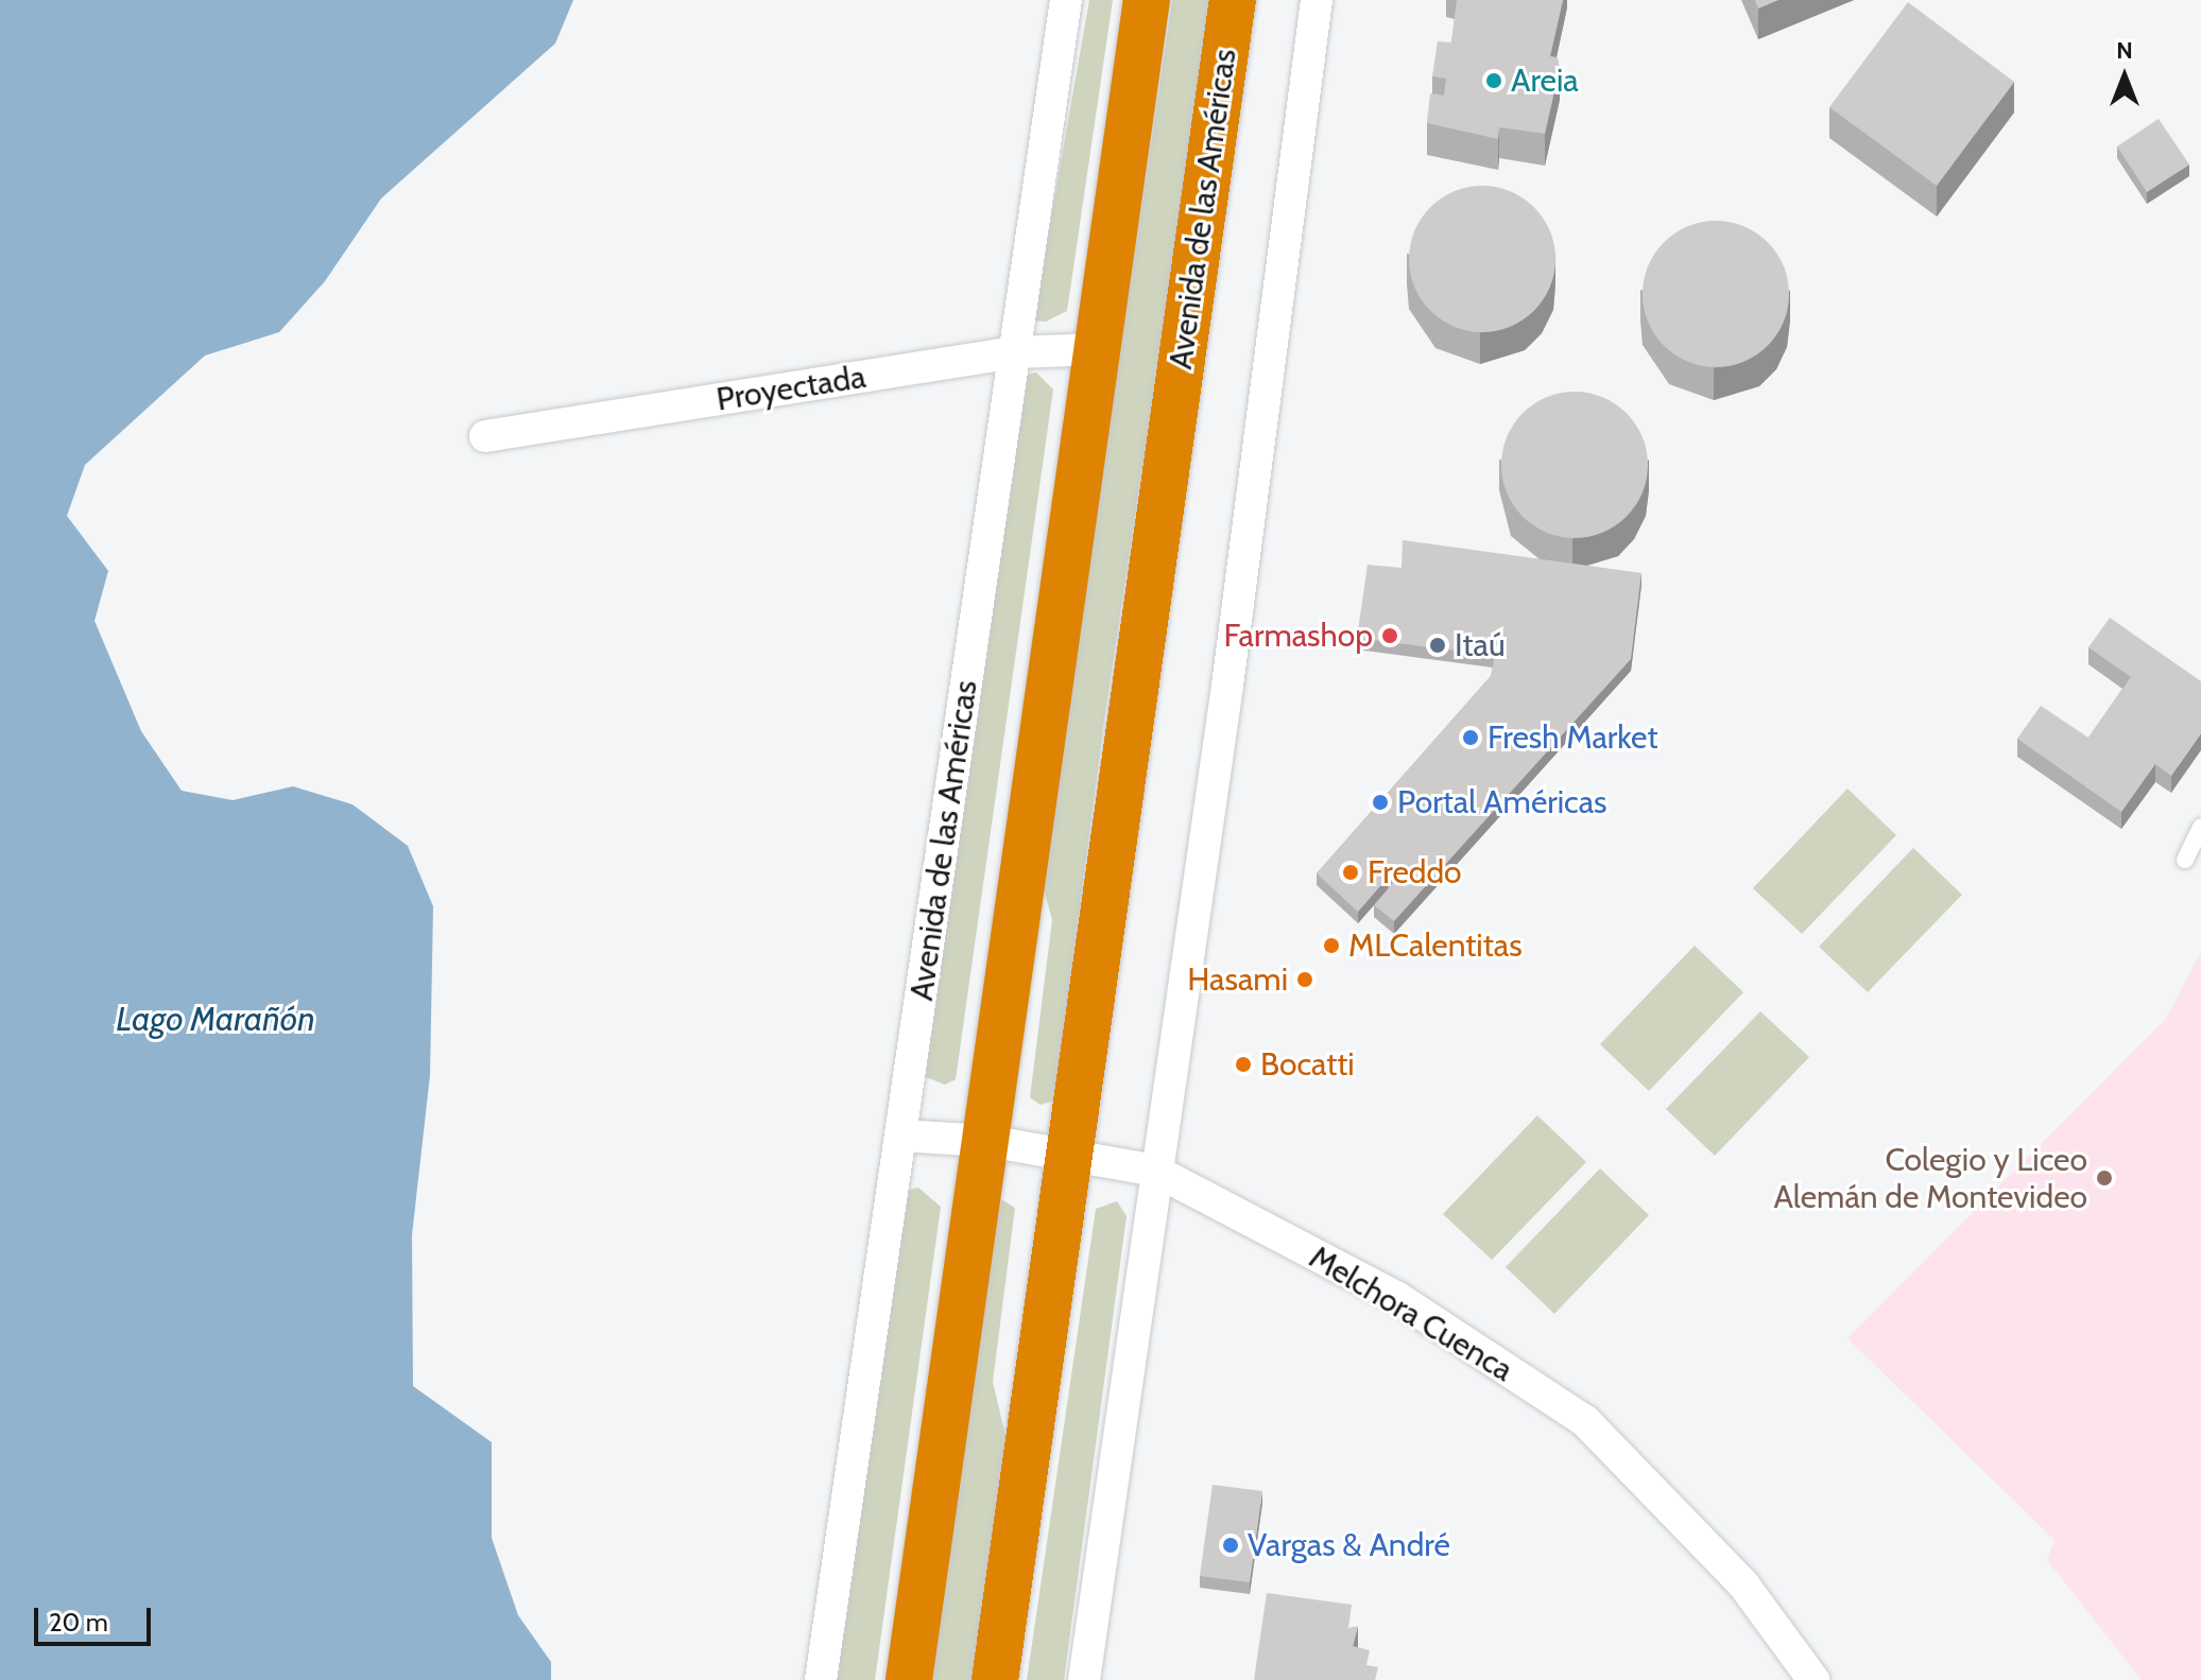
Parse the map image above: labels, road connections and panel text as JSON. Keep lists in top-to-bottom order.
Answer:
{
  "streets": {
    "highway": ["Avenida de las Américas"],
    "street": ["Proyectada", "Melchora Cuenca"]
  },
  "crossings": [
    ["Avenida de las Américas", "Proyectada"],
    ["Avenida de las Américas", "Melchora Cuenca"]
  ],
  "water": ["Lago Marañón"],
  "places": [
    "Areia",
    "Farmashop",
    "Itaú",
    "Fresh Market",
    "Portal Américas",
    "Freddo",
    "MLCalentitas",
    "Hasami",
    "Bocatti",
    "Colegio y Liceo Alemán de Montevideo",
    "Vargas & André"
  ],
  "scale_bar": "20 m",
  "north": "top"
}
